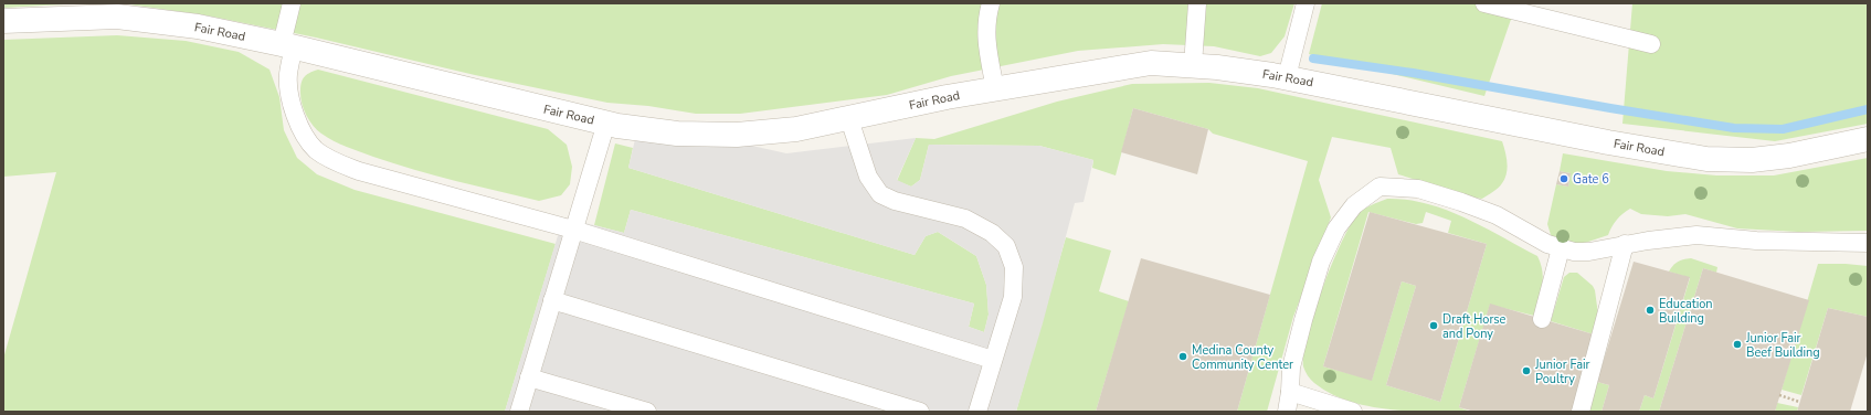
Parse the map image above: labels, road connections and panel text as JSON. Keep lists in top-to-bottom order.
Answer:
{
  "streets": {
    "street": ["Fair Road"]
  },
  "places": [
    "Gate 6",
    "Education Building",
    "Draft Horse and Pony",
    "Junior Fair Beef Building",
    "Medina County Community Center",
    "Junior Fair Poultry"
  ]
}
